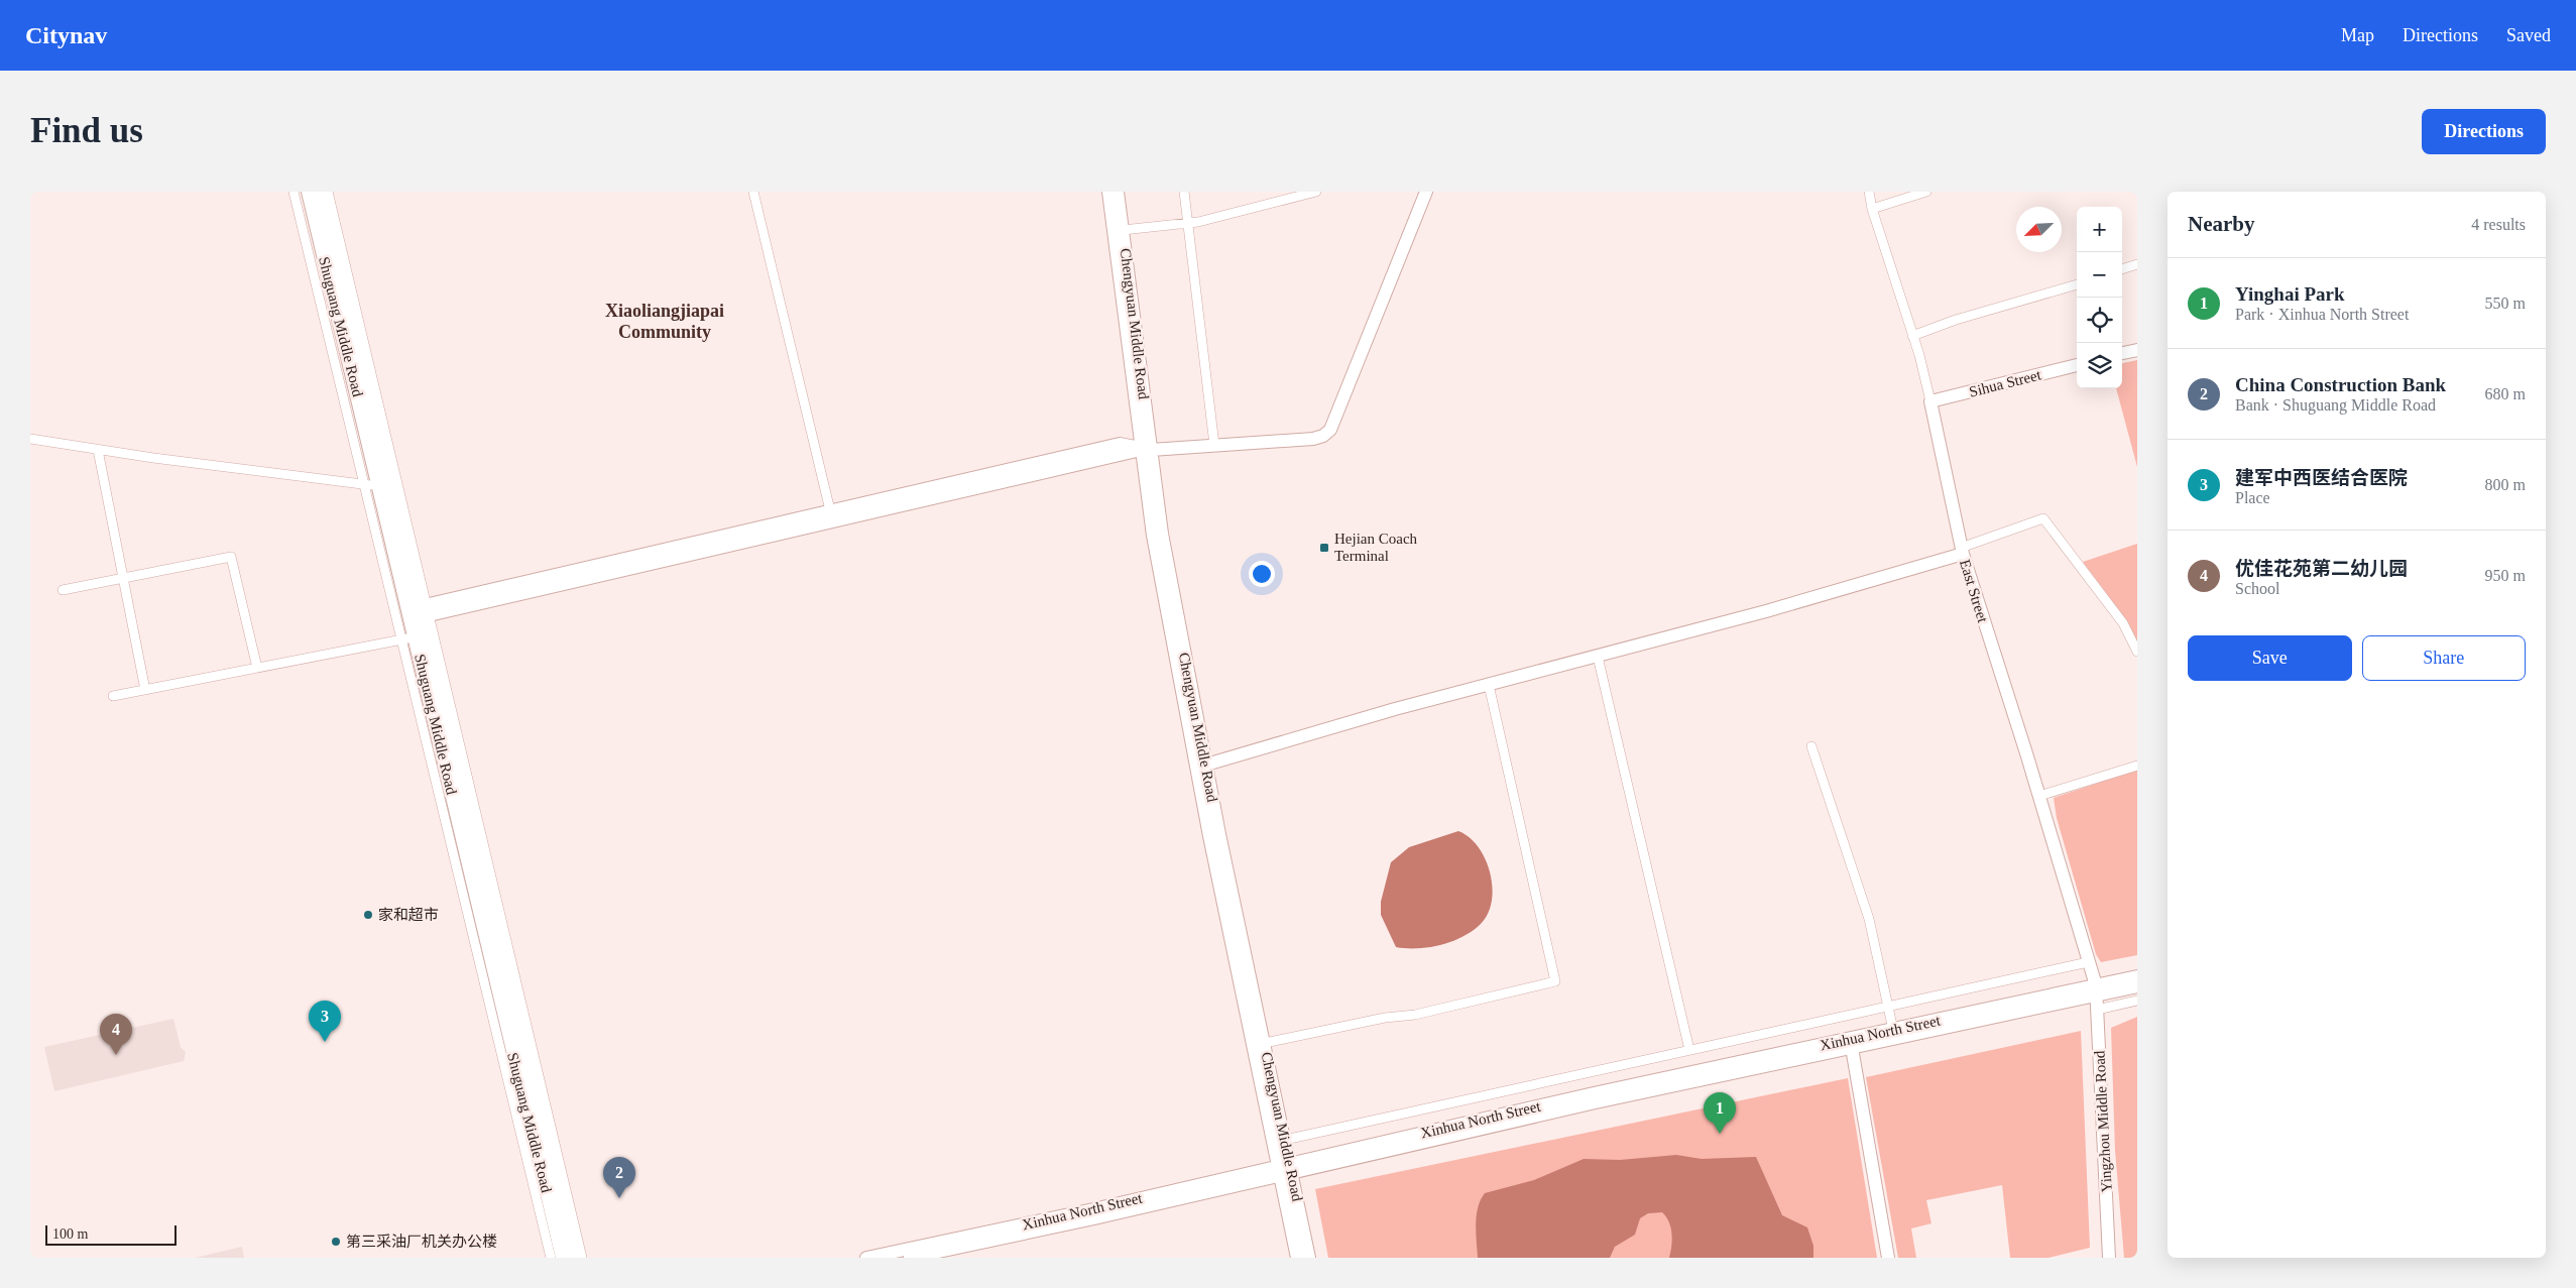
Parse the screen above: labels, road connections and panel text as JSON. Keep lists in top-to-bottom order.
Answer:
{
  "streets": {
    "main road": [
      "Chengyuan Middle Road",
      "Shuguang Middle Road",
      "Sihua Street",
      "East Street",
      "Xinhua North Street",
      "Yingzhou Middle Road"
    ]
  },
  "crossings": [
    ["Chengyuan Middle Road", "Xinhua North Street"],
    ["Sihua Street", "East Street"],
    ["East Street", "Xinhua North Street"],
    ["East Street", "Yingzhou Middle Road"],
    ["Xinhua North Street", "Yingzhou Middle Road"]
  ],
  "districts": ["Xiaoliangjiapai Community"],
  "places": {
    "transit": ["Hejian Coach Terminal"],
    "other": ["家和超市", "第三采油厂机关办公楼"]
  },
  "scale_bar": "100 m",
  "north": "bottom left",
  "page": {
    "header": "Citynav",
    "nav": ["Map", "Directions", "Saved"],
    "buttons": [
      "Directions",
      ["Save", "Share"]
    ],
    "title": "Find us",
    "heading": ["Nearby", "4 results"],
    "map_buttons": ["+", "−"],
    "list": [
      {
        "mark": "1",
        "name": "Yinghai Park",
        "note": "Park · Xinhua North Street",
        "value": "550 m"
      },
      {
        "mark": "2",
        "name": "China Construction Bank",
        "note": "Bank · Shuguang Middle Road",
        "value": "680 m"
      },
      {
        "mark": "3",
        "name": "建军中西医结合医院",
        "note": "Place",
        "value": "800 m"
      },
      {
        "mark": "4",
        "name": "优佳花苑第二幼儿园",
        "note": "School",
        "value": "950 m"
      }
    ],
    "pins": [
      "3",
      "4",
      "1",
      "2"
    ],
    "scale": "100 m"
  }
}
